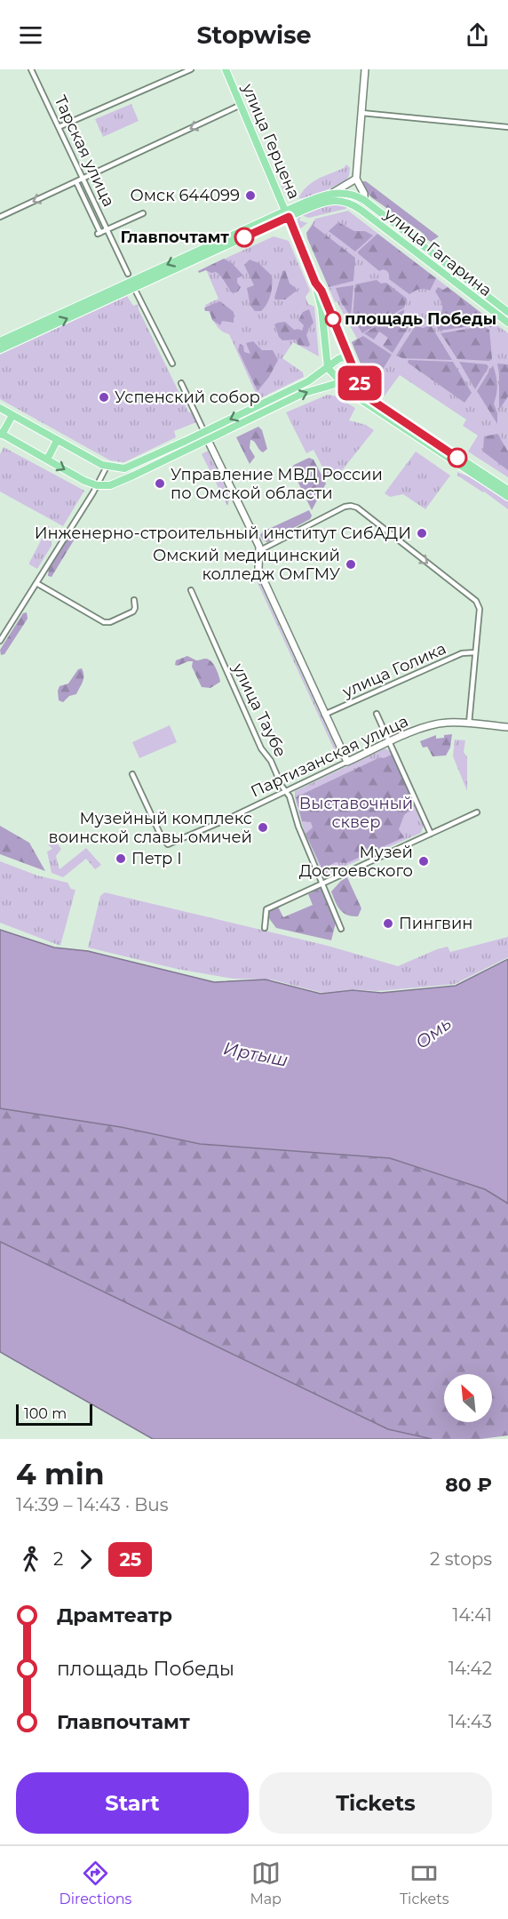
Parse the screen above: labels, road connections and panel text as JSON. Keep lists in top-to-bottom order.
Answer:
{
  "streets": {
    "main road": ["улица Герцена", "улица Гагарина"],
    "street": [
      "Тарская улица",
      "улица Голика",
      "улица Таубе",
      "Партизанская улица"
    ]
  },
  "crossings": [
    ["улица Герцена", "улица Гагарина"],
    ["улица Таубе", "Партизанская улица"]
  ],
  "water": ["Омь", "Иртыш"],
  "parks": ["Выставочный сквер"],
  "places": [
    "Омск 644099",
    "Главпочтамт",
    "площадь Победы",
    "Успенский собор",
    "Управление МВД России по Омской области",
    "Инженерно-строительный институт СибАДИ",
    "Омский медицинский колледж ОмГМУ",
    "Музейный комплекс воинской славы омичей",
    "Петр I",
    "Музей Достоевского",
    "Пингвин"
  ],
  "lines": ["bus line 25"],
  "scale_bar": "100 m",
  "north": "top left",
  "page": {
    "header": "Stopwise",
    "on_map": "25",
    "scale": "100 m",
    "heading": ["4 min", "14:39 – 14:43 · Bus", "80 ₽"],
    "legs": ["2", "25", "2 stops"],
    "list": [
      {
        "name": "Драмтеатр",
        "value": "14:41"
      },
      {
        "name": "площадь Победы",
        "value": "14:42"
      },
      {
        "name": "Главпочтамт",
        "value": "14:43"
      }
    ],
    "buttons": ["Start", "Tickets"],
    "tabs": ["Directions", "Map", "Tickets"]
  }
}
